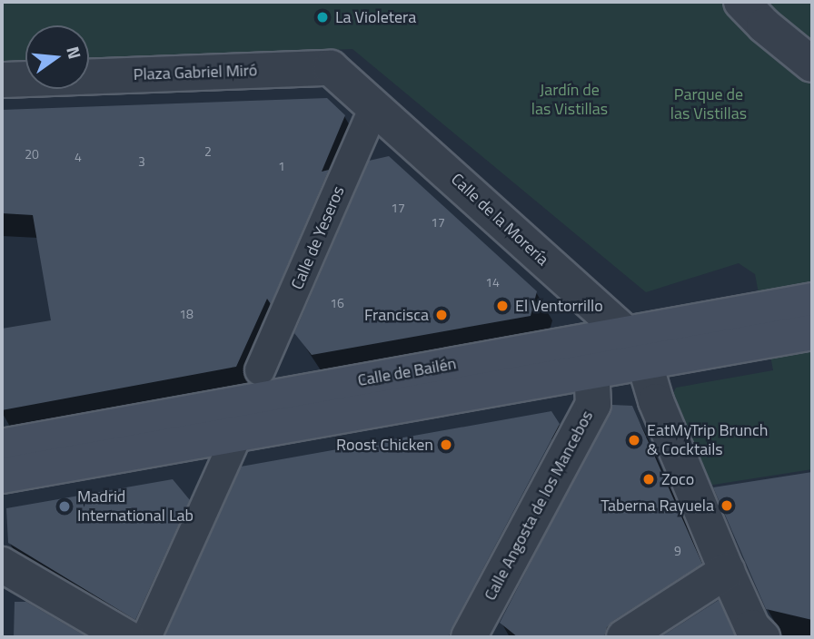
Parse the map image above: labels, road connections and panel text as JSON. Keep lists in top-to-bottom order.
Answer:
{
  "streets": {
    "main road": ["Calle de Bailén"],
    "street": [
      "Plaza Gabriel Miró",
      "Calle de la Morería",
      "Calle de Yeseros",
      "Calle Angosta de los Mancebos"
    ]
  },
  "crossings": [
    ["Plaza Gabriel Miró", "Calle de la Morería"],
    ["Plaza Gabriel Miró", "Calle de Yeseros"],
    ["Calle de la Morería", "Calle de Yeseros"],
    ["Calle de la Morería", "Calle de Bailén"],
    ["Calle de Bailén", "Calle Angosta de los Mancebos"]
  ],
  "parks": ["Jardín de las Vistillas", "Parque de las Vistillas"],
  "places": [
    "La Violetera",
    "El Ventorrillo",
    "Francisca",
    "EatMyTrip Brunch & Cocktails",
    "Roost Chicken",
    "Zoco",
    "Taberna Rayuela",
    "Madrid International Lab"
  ],
  "house_numbers": [
    "2",
    "20",
    "4",
    "3",
    "1",
    "17",
    "17",
    "14",
    "16",
    "18",
    "9"
  ],
  "north": "right"
}
